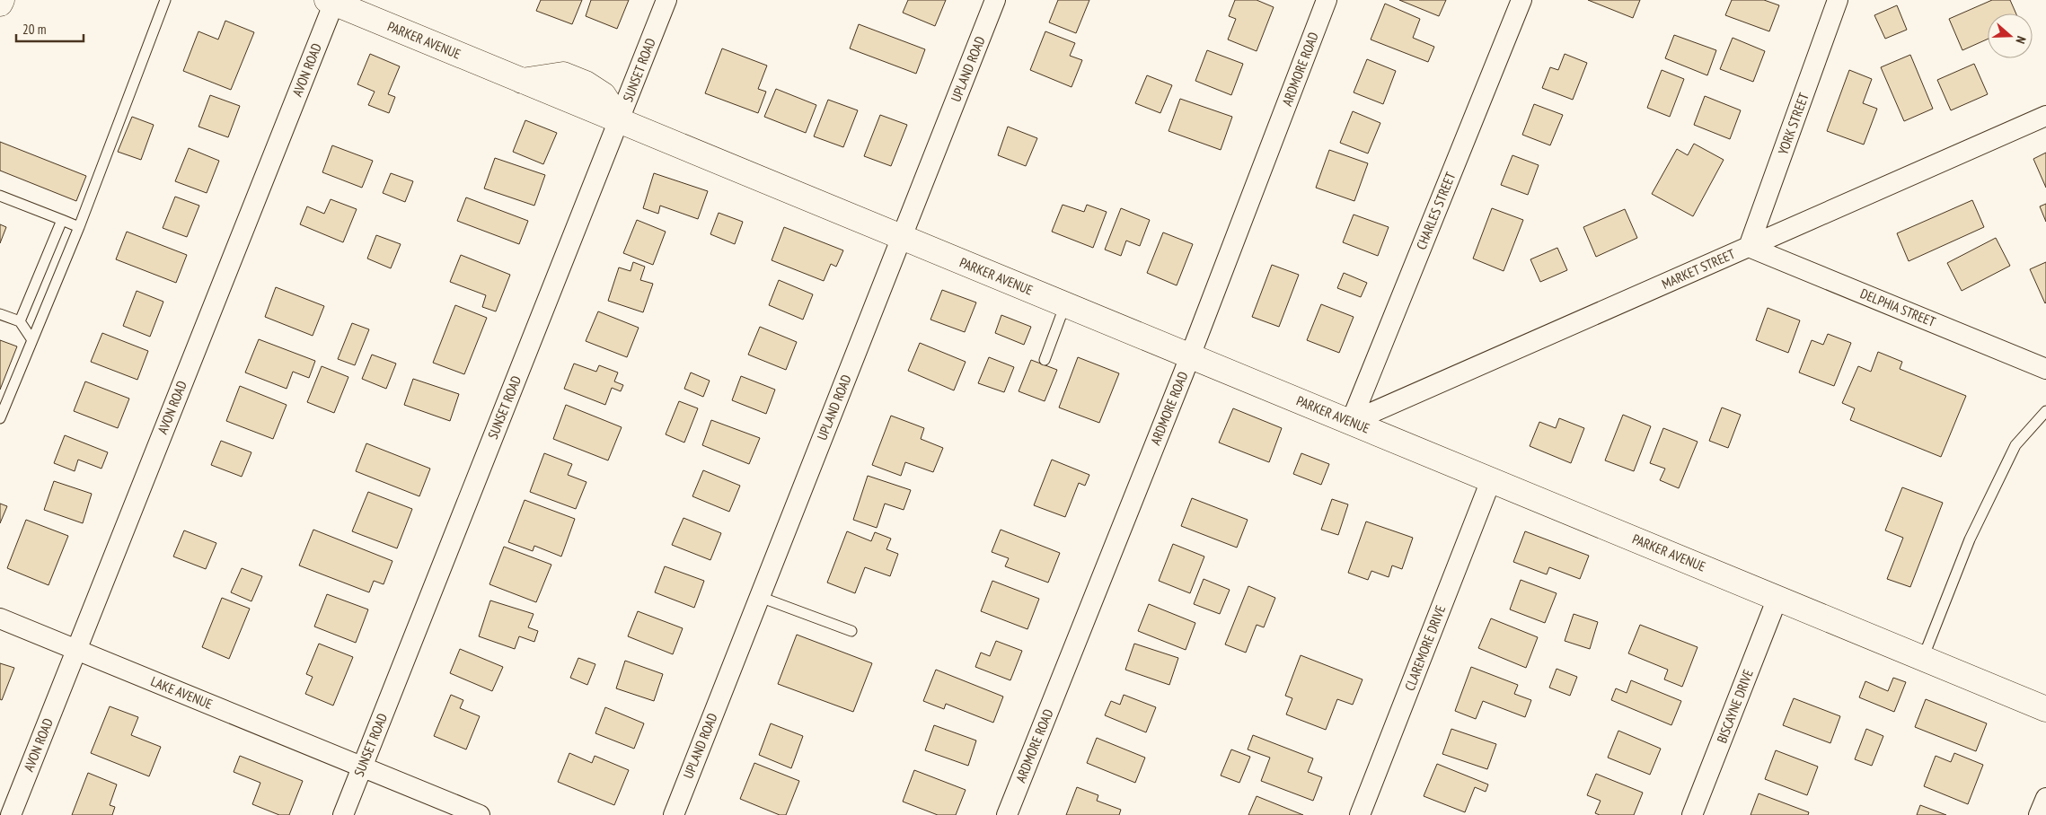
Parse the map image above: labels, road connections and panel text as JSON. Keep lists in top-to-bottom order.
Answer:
{
  "streets": {
    "street": [
      "PARKER AVENUE",
      "UPLAND ROAD",
      "ARDMORE ROAD",
      "AVON ROAD",
      "SUNSET ROAD",
      "YORK STREET",
      "CHARLES STREET",
      "MARKET STREET",
      "DELPHIA STREET",
      "CLAREMORE DRIVE",
      "LAKE AVENUE",
      "BISCAYNE DRIVE"
    ]
  },
  "crossings": [
    ["PARKER AVENUE", "UPLAND ROAD"],
    ["PARKER AVENUE", "ARDMORE ROAD"],
    ["PARKER AVENUE", "AVON ROAD"],
    ["PARKER AVENUE", "SUNSET ROAD"],
    ["PARKER AVENUE", "CHARLES STREET"],
    ["PARKER AVENUE", "MARKET STREET"],
    ["PARKER AVENUE", "CLAREMORE DRIVE"],
    ["PARKER AVENUE", "BISCAYNE DRIVE"],
    ["AVON ROAD", "LAKE AVENUE"],
    ["SUNSET ROAD", "LAKE AVENUE"],
    ["YORK STREET", "MARKET STREET"],
    ["YORK STREET", "DELPHIA STREET"],
    ["CHARLES STREET", "MARKET STREET"],
    ["MARKET STREET", "DELPHIA STREET"]
  ],
  "scale_bar": "20 m",
  "north": "right"
}
